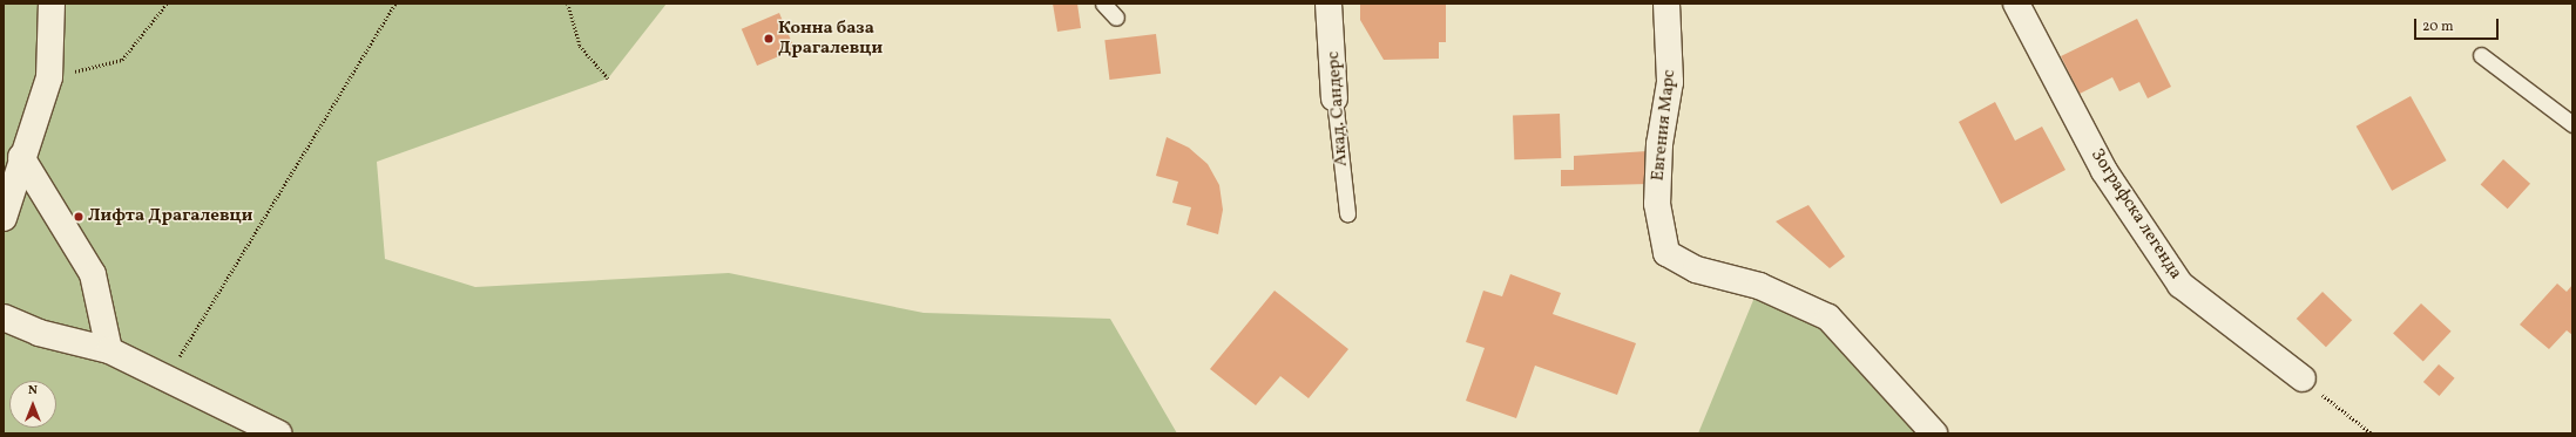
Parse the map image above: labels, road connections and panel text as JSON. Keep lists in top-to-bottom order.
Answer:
{
  "streets": {
    "street": ["Акад. Сандерс", "Евгения Марс", "Зографска легенда"]
  },
  "places": ["Конна база Драгалевци", "Лифта Драгалевци"],
  "scale_bar": "20 m",
  "north": "top"
}
